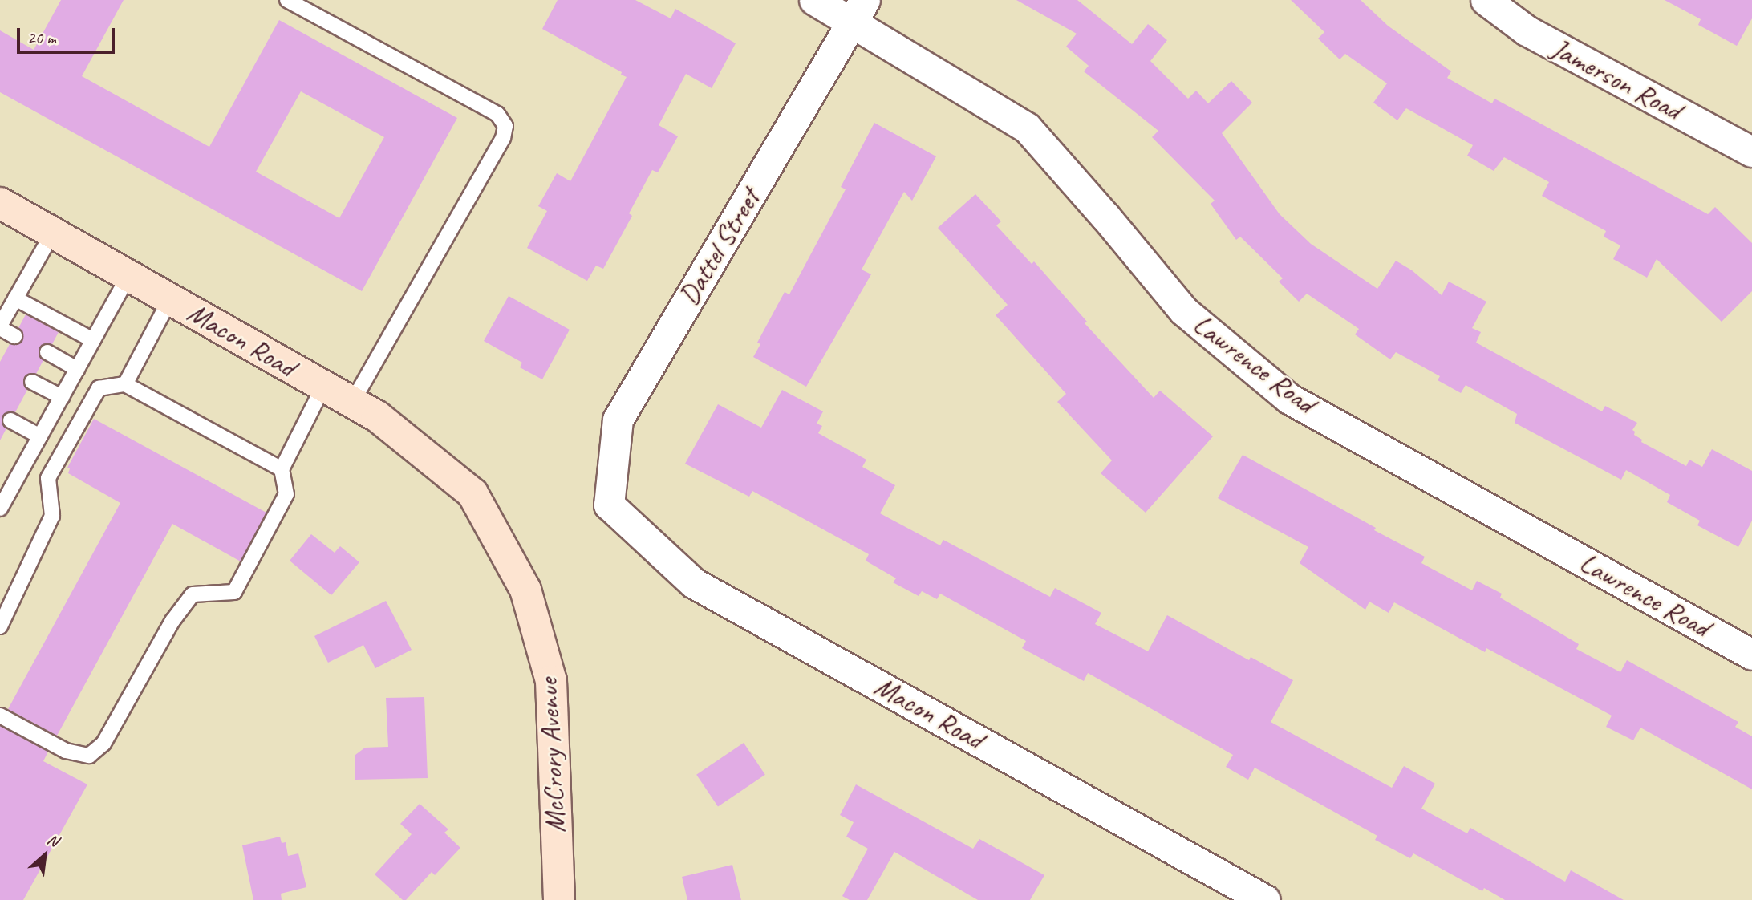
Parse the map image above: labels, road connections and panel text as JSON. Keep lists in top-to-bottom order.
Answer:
{
  "streets": {
    "main road": ["Macon Road", "McCrory Avenue"],
    "street": ["Jamerson Road", "Dattel Street", "Lawrence Road"]
  },
  "crossings": [
    ["Dattel Street", "Macon Road"],
    ["Dattel Street", "Lawrence Road"],
    ["Macon Road", "McCrory Avenue"]
  ],
  "scale_bar": "20 m",
  "north": "top right"
}
